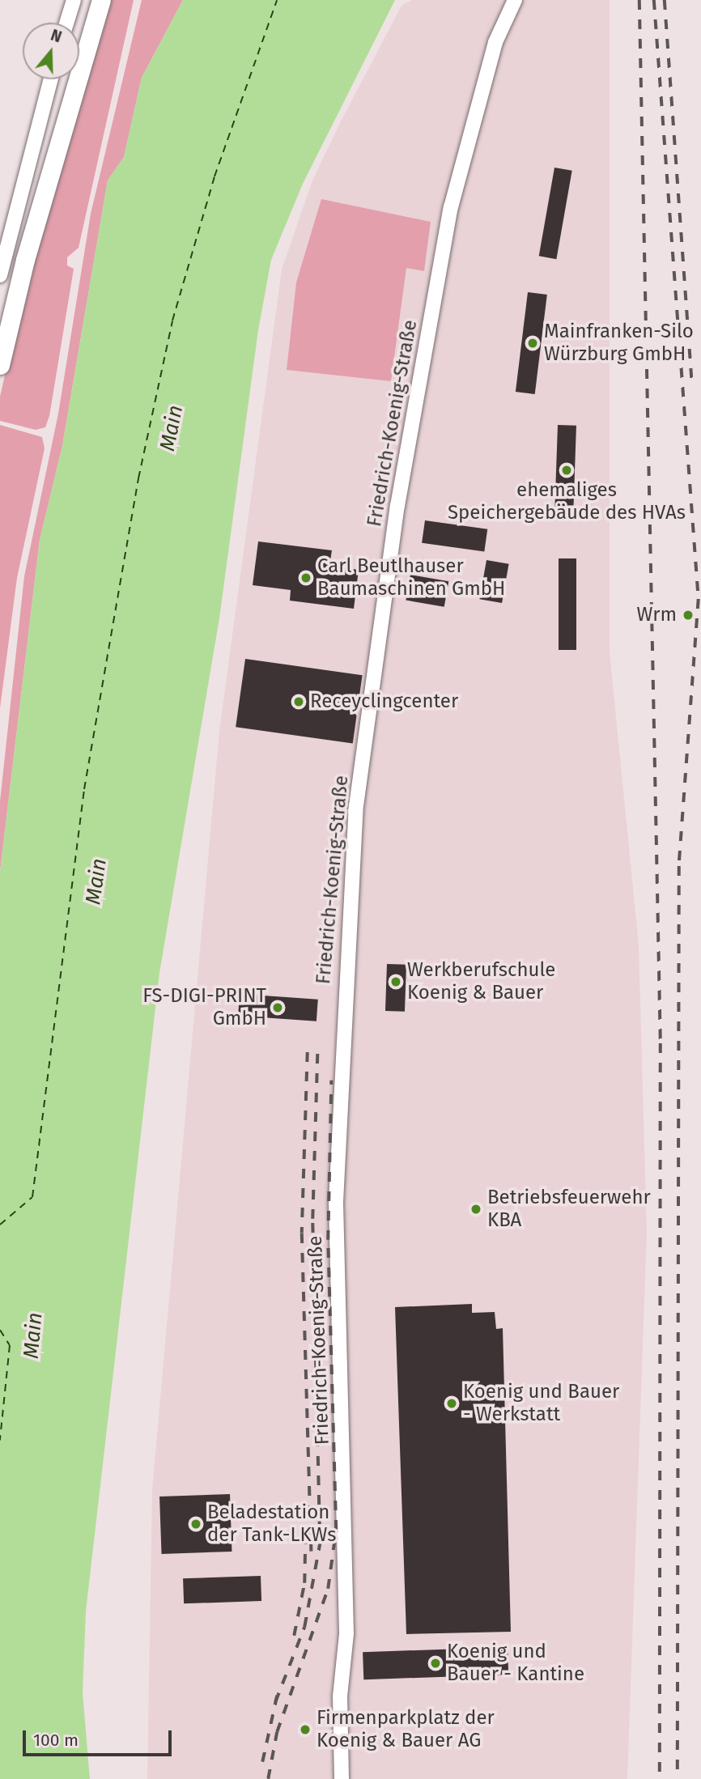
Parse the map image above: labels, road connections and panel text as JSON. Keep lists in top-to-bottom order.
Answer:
{
  "streets": {
    "street": ["Friedrich-Koenig-Straße"]
  },
  "water": ["Main"],
  "places": [
    "Mainfranken-Silo Würzburg GmbH",
    "ehemaliges Speichergebäude des HVAs",
    "Carl Beutlhauser Baumaschinen GmbH",
    "Wrm",
    "Receyclingcenter",
    "Werkberufschule Koenig & Bauer",
    "FS-DIGI-PRINT GmbH",
    "Betriebsfeuerwehr KBA",
    "Koenig und Bauer - Werkstatt",
    "Beladestation der Tank-LKWs",
    "Koenig und Bauer - Kantine",
    "Firmenparkplatz der Koenig & Bauer AG"
  ],
  "scale_bar": "100 m",
  "north": "top"
}
